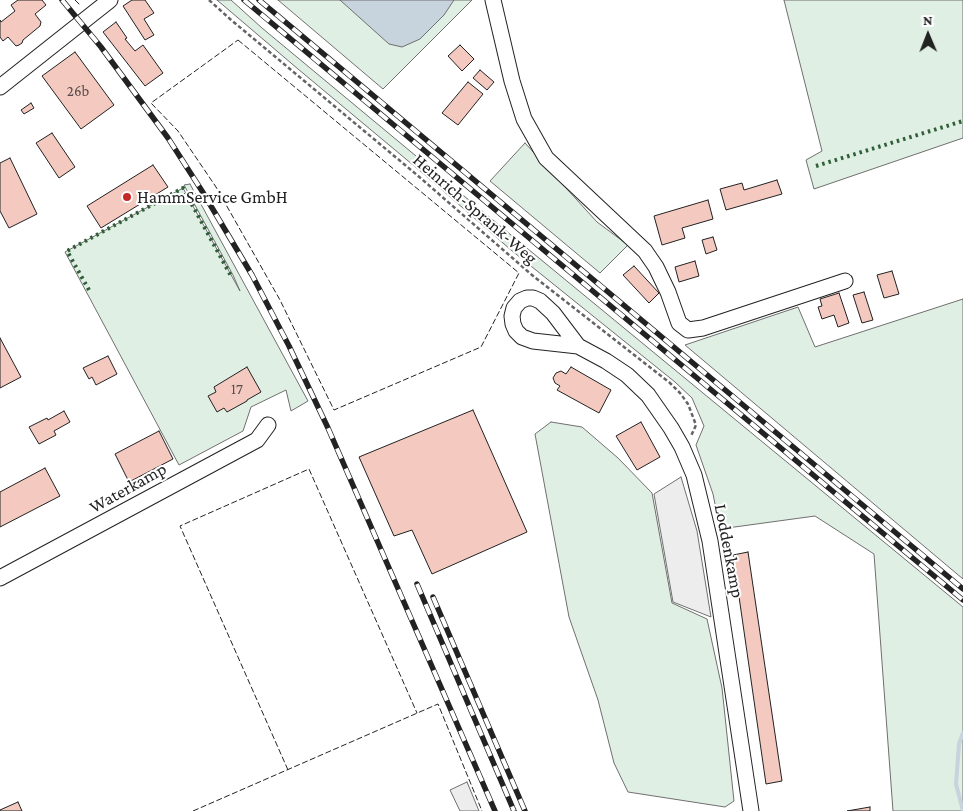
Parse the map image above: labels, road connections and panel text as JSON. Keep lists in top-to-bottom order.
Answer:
{
  "streets": {
    "street": ["Waterkamp", "Loddenkamp"],
    "path": ["Heinrich-Sprank-Weg"]
  },
  "crossings": [
    ["Heinrich-Sprank-Weg", "Loddenkamp"]
  ],
  "places": ["HammService GmbH"],
  "house_numbers": ["26b", "17"],
  "north": "top"
}
